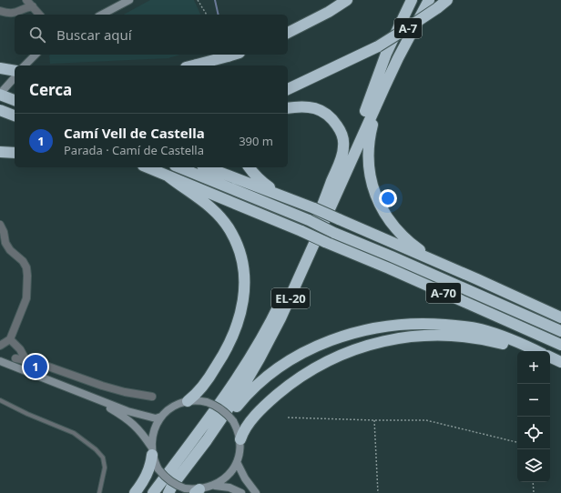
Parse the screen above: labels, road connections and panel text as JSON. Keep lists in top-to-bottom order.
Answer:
{
  "streets": {
    "highway": ["A-7", "A-70", "EL-20"]
  },
  "crossings": [
    ["A-70", "EL-20"]
  ],
  "page": {
    "search": "Buscar aquí",
    "heading": "Cerca",
    "list": [
      {
        "mark": "1",
        "name": "Camí Vell de Castella",
        "note": "Parada · Camí de Castella",
        "value": "390 m"
      }
    ],
    "map_buttons": ["+", "−"],
    "pins": "1"
  }
}
